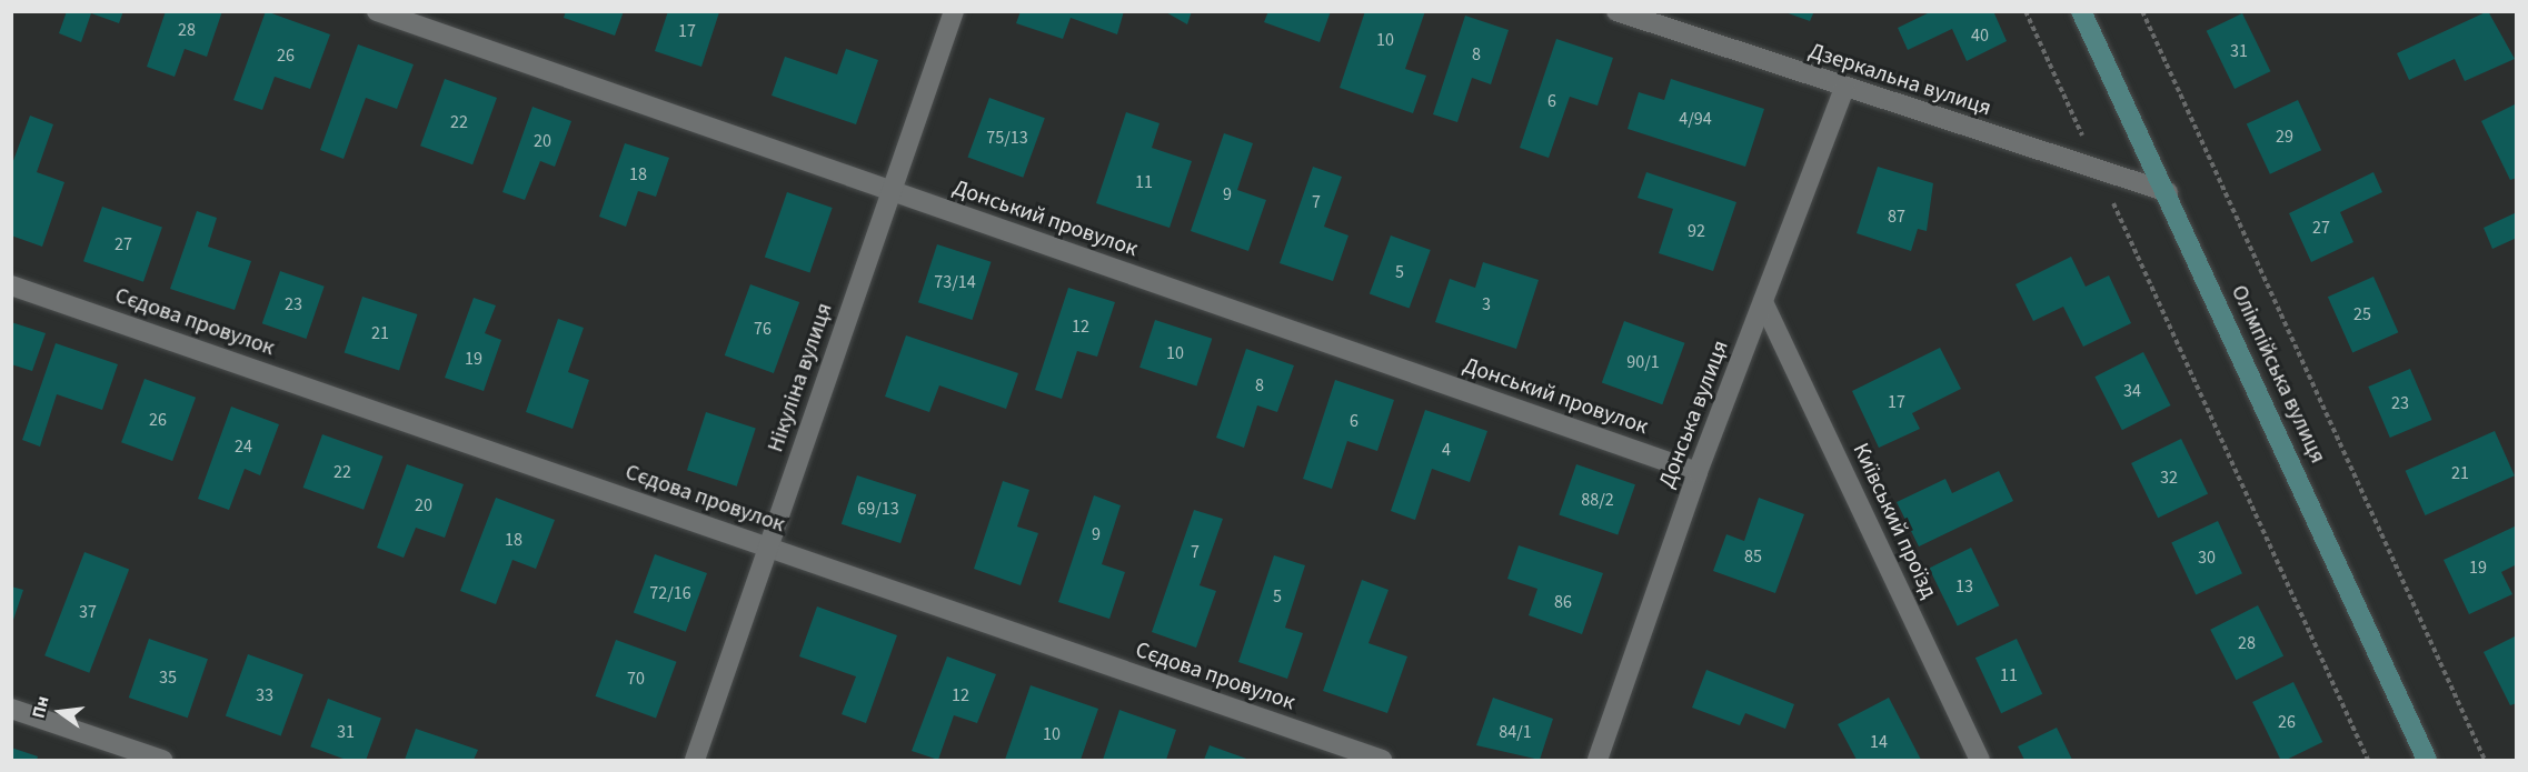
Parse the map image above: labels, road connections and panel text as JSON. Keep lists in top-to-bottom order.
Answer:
{
  "streets": {
    "main road": ["Олімпійська вулиця"],
    "street": [
      "Дзеркальна вулиця",
      "Донський провулок",
      "Сєдова провулок",
      "Нікуліна вулиця",
      "Донська вулиця",
      "Київський проїзд"
    ]
  },
  "crossings": [
    ["Дзеркальна вулиця", "Олімпійська вулиця"],
    ["Дзеркальна вулиця", "Донська вулиця"],
    ["Донський провулок", "Нікуліна вулиця"],
    ["Донський провулок", "Донська вулиця"],
    ["Сєдова провулок", "Нікуліна вулиця"],
    ["Донська вулиця", "Київський проїзд"]
  ],
  "house_numbers": [
    "28",
    "17",
    "40",
    "10",
    "31",
    "8",
    "26",
    "6",
    "4/94",
    "22",
    "29",
    "75/13",
    "20",
    "18",
    "11",
    "9",
    "7",
    "87",
    "27",
    "92",
    "27",
    "5",
    "73/14",
    "23",
    "3",
    "25",
    "12",
    "76",
    "21",
    "10",
    "19",
    "90/1",
    "8",
    "34",
    "17",
    "23",
    "26",
    "6",
    "24",
    "4",
    "22",
    "21",
    "32",
    "88/2",
    "20",
    "69/13",
    "9",
    "18",
    "7",
    "85",
    "30",
    "19",
    "13",
    "72/16",
    "5",
    "86",
    "37",
    "28",
    "11",
    "35",
    "70",
    "33",
    "12",
    "26",
    "31",
    "84/1",
    "10",
    "14"
  ],
  "north": "left"
}
